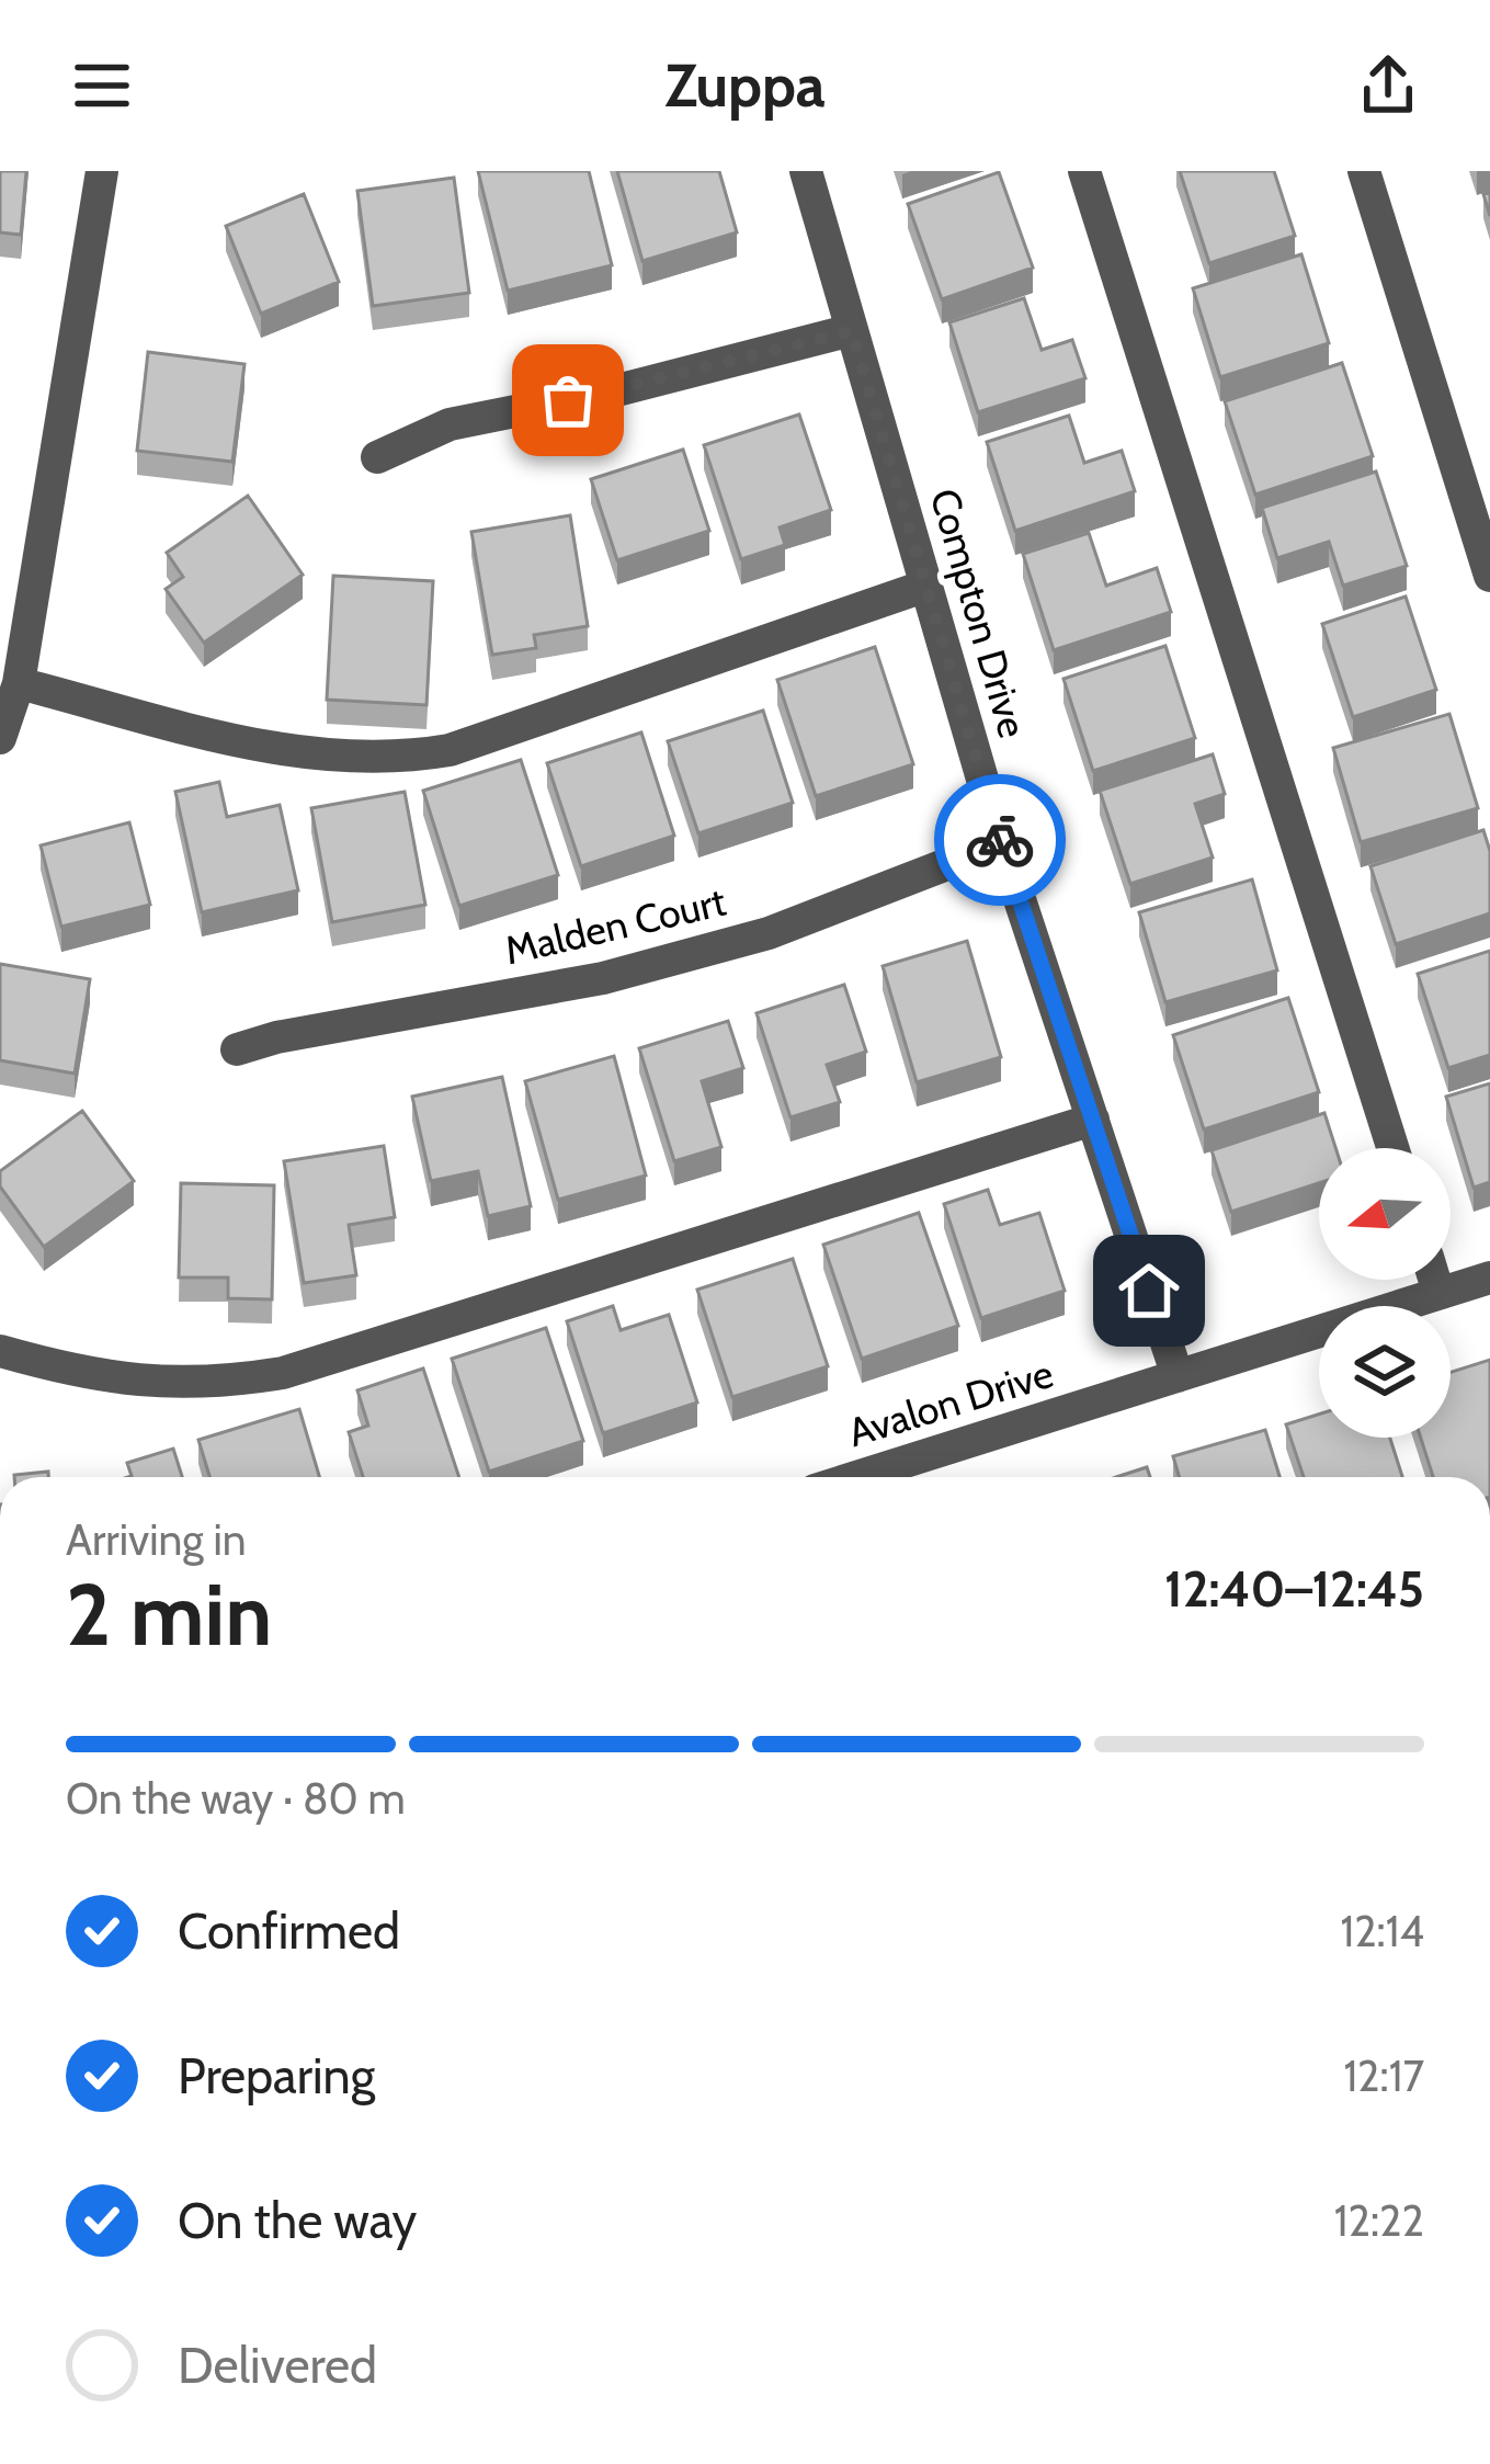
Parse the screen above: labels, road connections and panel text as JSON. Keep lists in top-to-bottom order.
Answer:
{
  "streets": {
    "street": ["Compton Drive", "Malden Court", "Avalon Drive"]
  },
  "crossings": [
    ["Compton Drive", "Malden Court"],
    ["Compton Drive", "Avalon Drive"]
  ],
  "north": "left",
  "page": {
    "header": "Zuppa",
    "heading": ["2 min", "Arriving in", "12:40–12:45"],
    "bar": "On the way · 80 m",
    "list": [
      ["Confirmed", "12:14"],
      ["Preparing", "12:17"],
      ["On the way", "12:22"],
      "Delivered"
    ]
  }
}
